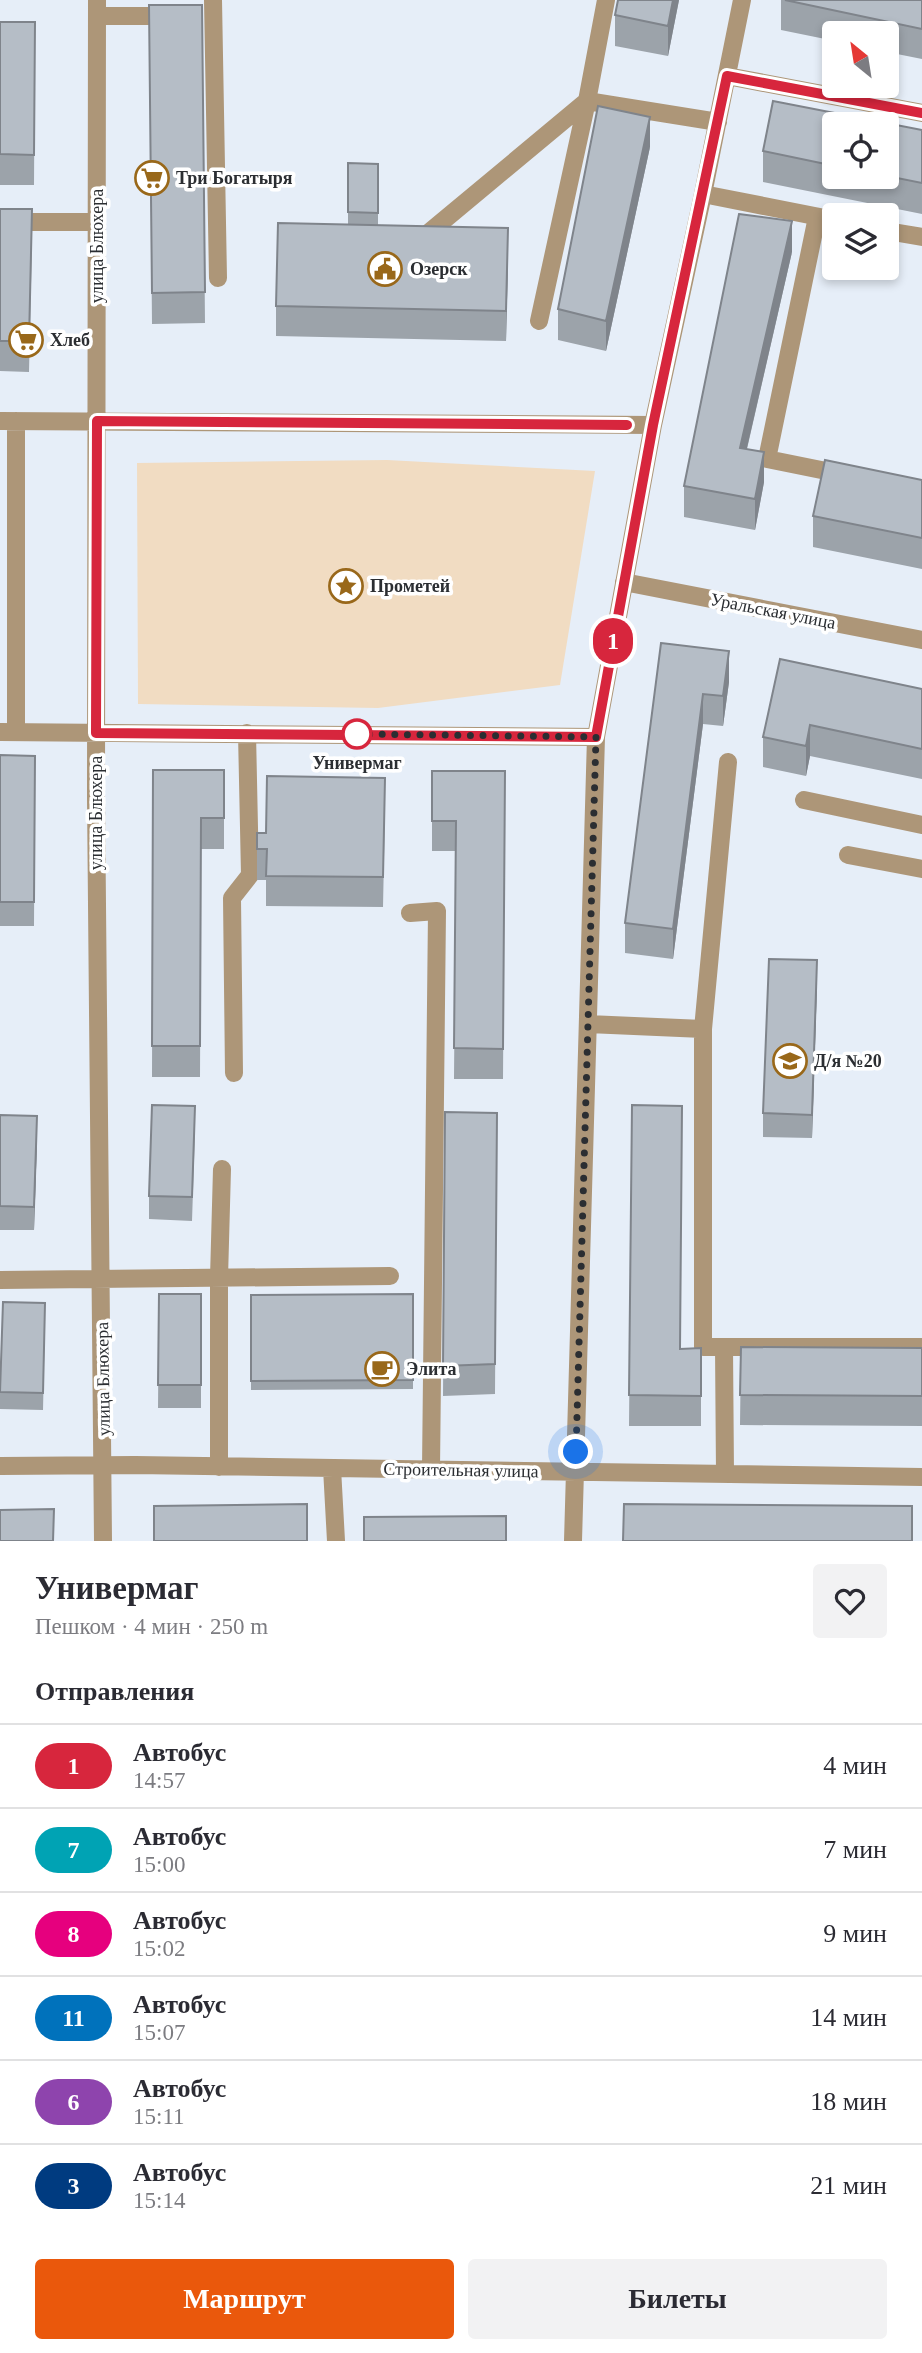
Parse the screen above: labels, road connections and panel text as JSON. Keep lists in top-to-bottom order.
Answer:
{
  "streets": {
    "street": ["улица Блюхера", "Уральская улица", "Строительная улица"]
  },
  "crossings": [
    ["улица Блюхера", "Строительная улица"]
  ],
  "places": {
    "supermarket": ["Три Богатыря", "Хлеб"],
    "public building": ["Озерск"],
    "place": ["Прометей"],
    "other": ["Универмаг"],
    "school or university": ["Д/я №20"],
    "cafe": ["Элита"]
  },
  "lines": ["bus line 1"],
  "north": "top left",
  "page": {
    "on_map": "1",
    "heading": [
      ["Универмаг", "Пешком · 4 мин · 250 m"],
      "Отправления"
    ],
    "list": [
      {
        "mark": "1",
        "name": "Автобус",
        "note": "14:57",
        "value": "4 мин"
      },
      {
        "mark": "7",
        "name": "Автобус",
        "note": "15:00",
        "value": "7 мин"
      },
      {
        "mark": "8",
        "name": "Автобус",
        "note": "15:02",
        "value": "9 мин"
      },
      {
        "mark": "11",
        "name": "Автобус",
        "note": "15:07",
        "value": "14 мин"
      },
      {
        "mark": "6",
        "name": "Автобус",
        "note": "15:11",
        "value": "18 мин"
      },
      {
        "mark": "3",
        "name": "Автобус",
        "note": "15:14",
        "value": "21 мин"
      }
    ],
    "buttons": ["Маршрут", "Билеты"]
  }
}
